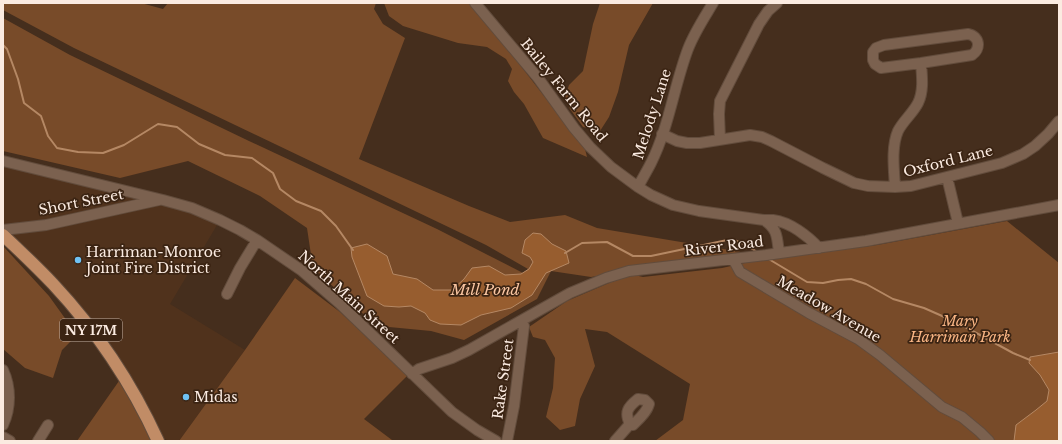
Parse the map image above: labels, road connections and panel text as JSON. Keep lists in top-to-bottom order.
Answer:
{
  "streets": {
    "main road": ["NY 17M"],
    "street": [
      "Bailey Farm Road",
      "Melody Lane",
      "Oxford Lane",
      "Short Street",
      "River Road",
      "North Main Street",
      "Meadow Avenue",
      "Rake Street"
    ]
  },
  "crossings": [
    ["Bailey Farm Road", "Melody Lane"],
    ["Melody Lane", "Oxford Lane"],
    ["Short Street", "North Main Street"],
    ["River Road", "North Main Street"],
    ["River Road", "Meadow Avenue"],
    ["River Road", "Rake Street"]
  ],
  "water": ["Mill Pond"],
  "parks": ["Mary Harriman Park"],
  "places": ["Harriman-Monroe Joint Fire District", "Midas"]
}
